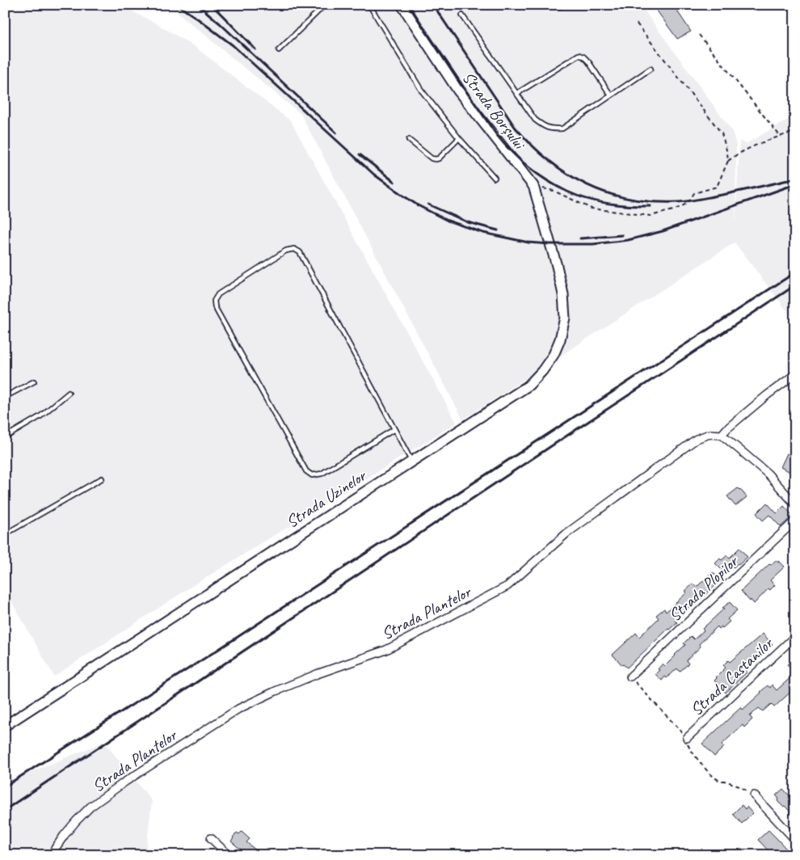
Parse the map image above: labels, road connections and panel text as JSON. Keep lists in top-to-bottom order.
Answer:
{
  "streets": {
    "street": [
      "Strada Borșului",
      "Strada Uzinelor",
      "Strada Plopilor",
      "Strada Plantelor",
      "Strada Castanilor"
    ]
  },
  "crossings": [
    ["Strada Borșului", "Strada Uzinelor"]
  ]
}
